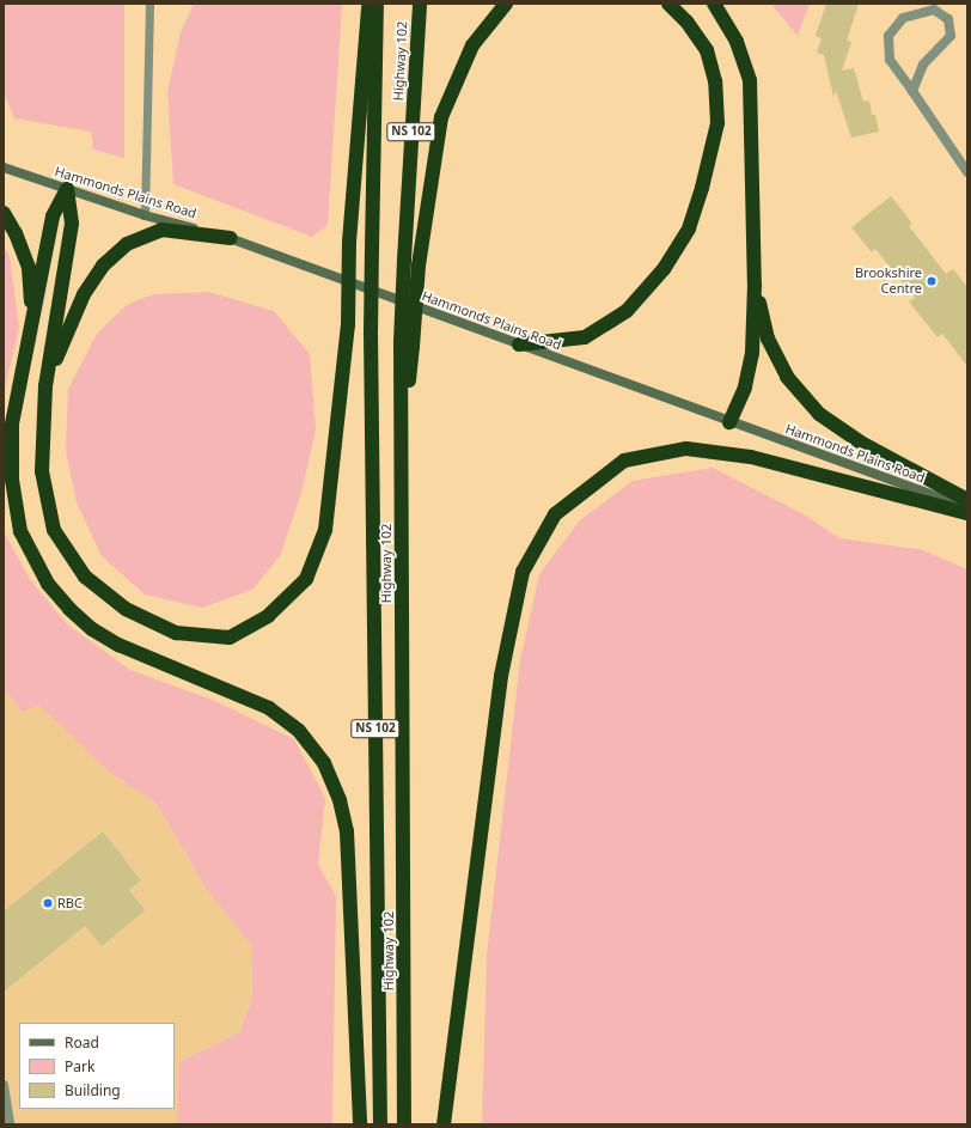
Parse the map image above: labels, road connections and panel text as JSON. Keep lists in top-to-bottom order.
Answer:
{
  "streets": {
    "highway": ["Highway 102", "NS 102"],
    "main road": ["Hammonds Plains Road"]
  },
  "places": ["Brookshire Centre", "RBC"],
  "legend": ["Road", "Park", "Building"]
}
